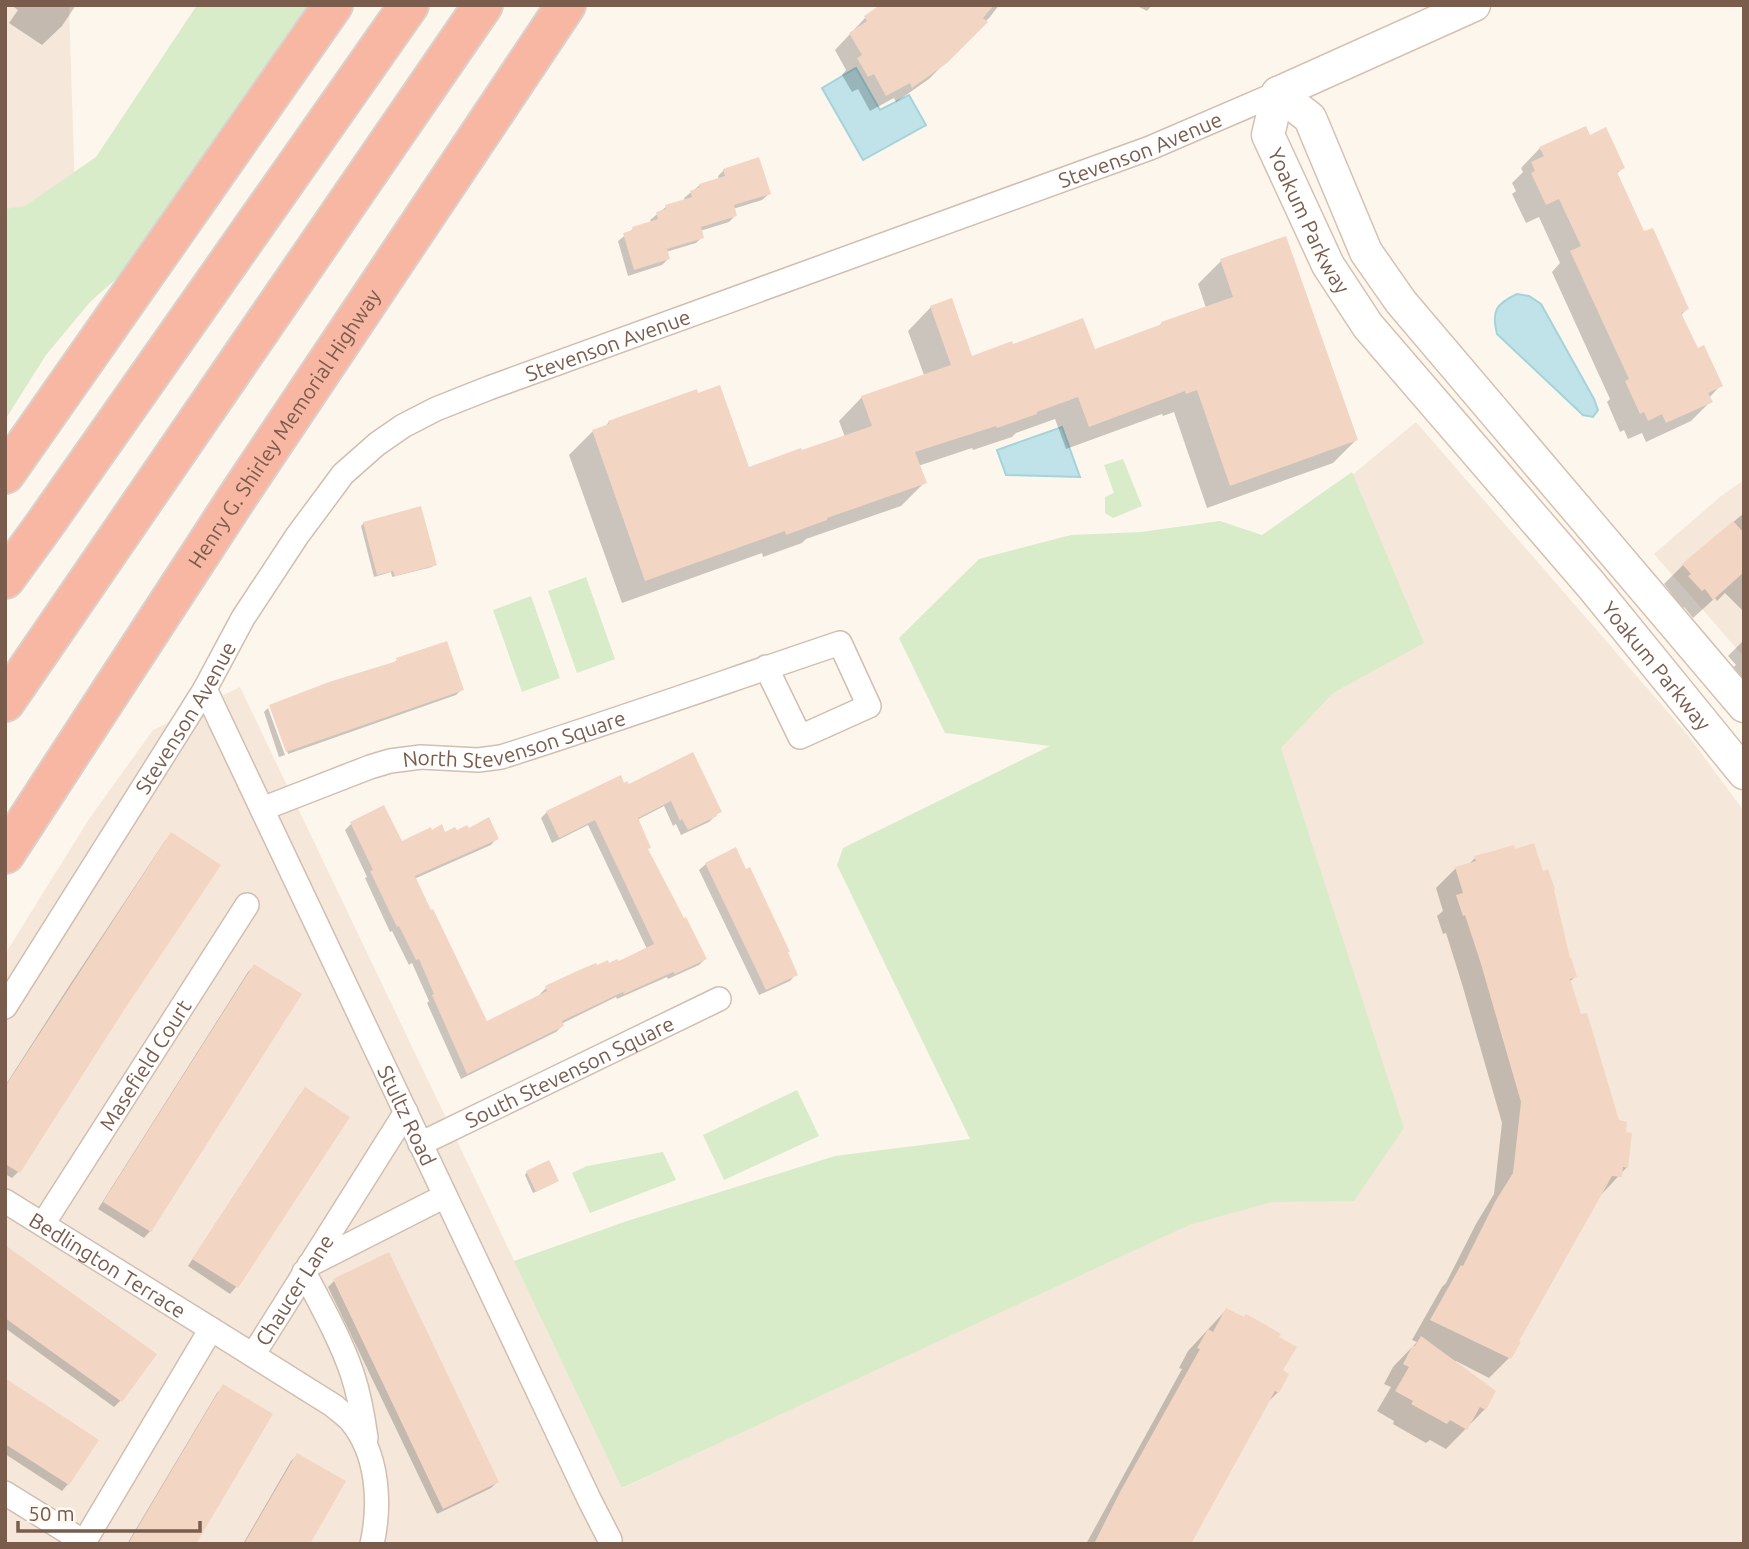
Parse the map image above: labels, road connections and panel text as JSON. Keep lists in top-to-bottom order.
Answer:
{
  "streets": {
    "highway": ["Henry G. Shirley Memorial Highway"],
    "street": [
      "Stevenson Avenue",
      "Yoakum Parkway",
      "North Stevenson Square",
      "Masefield Court",
      "South Stevenson Square",
      "Stultz Road",
      "Bedlington Terrace",
      "Chaucer Lane"
    ]
  },
  "crossings": [
    ["Stevenson Avenue", "Yoakum Parkway"],
    ["Stevenson Avenue", "Stultz Road"],
    ["North Stevenson Square", "Stultz Road"],
    ["Masefield Court", "Bedlington Terrace"],
    ["South Stevenson Square", "Stultz Road"],
    ["Stultz Road", "Chaucer Lane"],
    ["Bedlington Terrace", "Chaucer Lane"]
  ],
  "scale_bar": "50 m"
}
